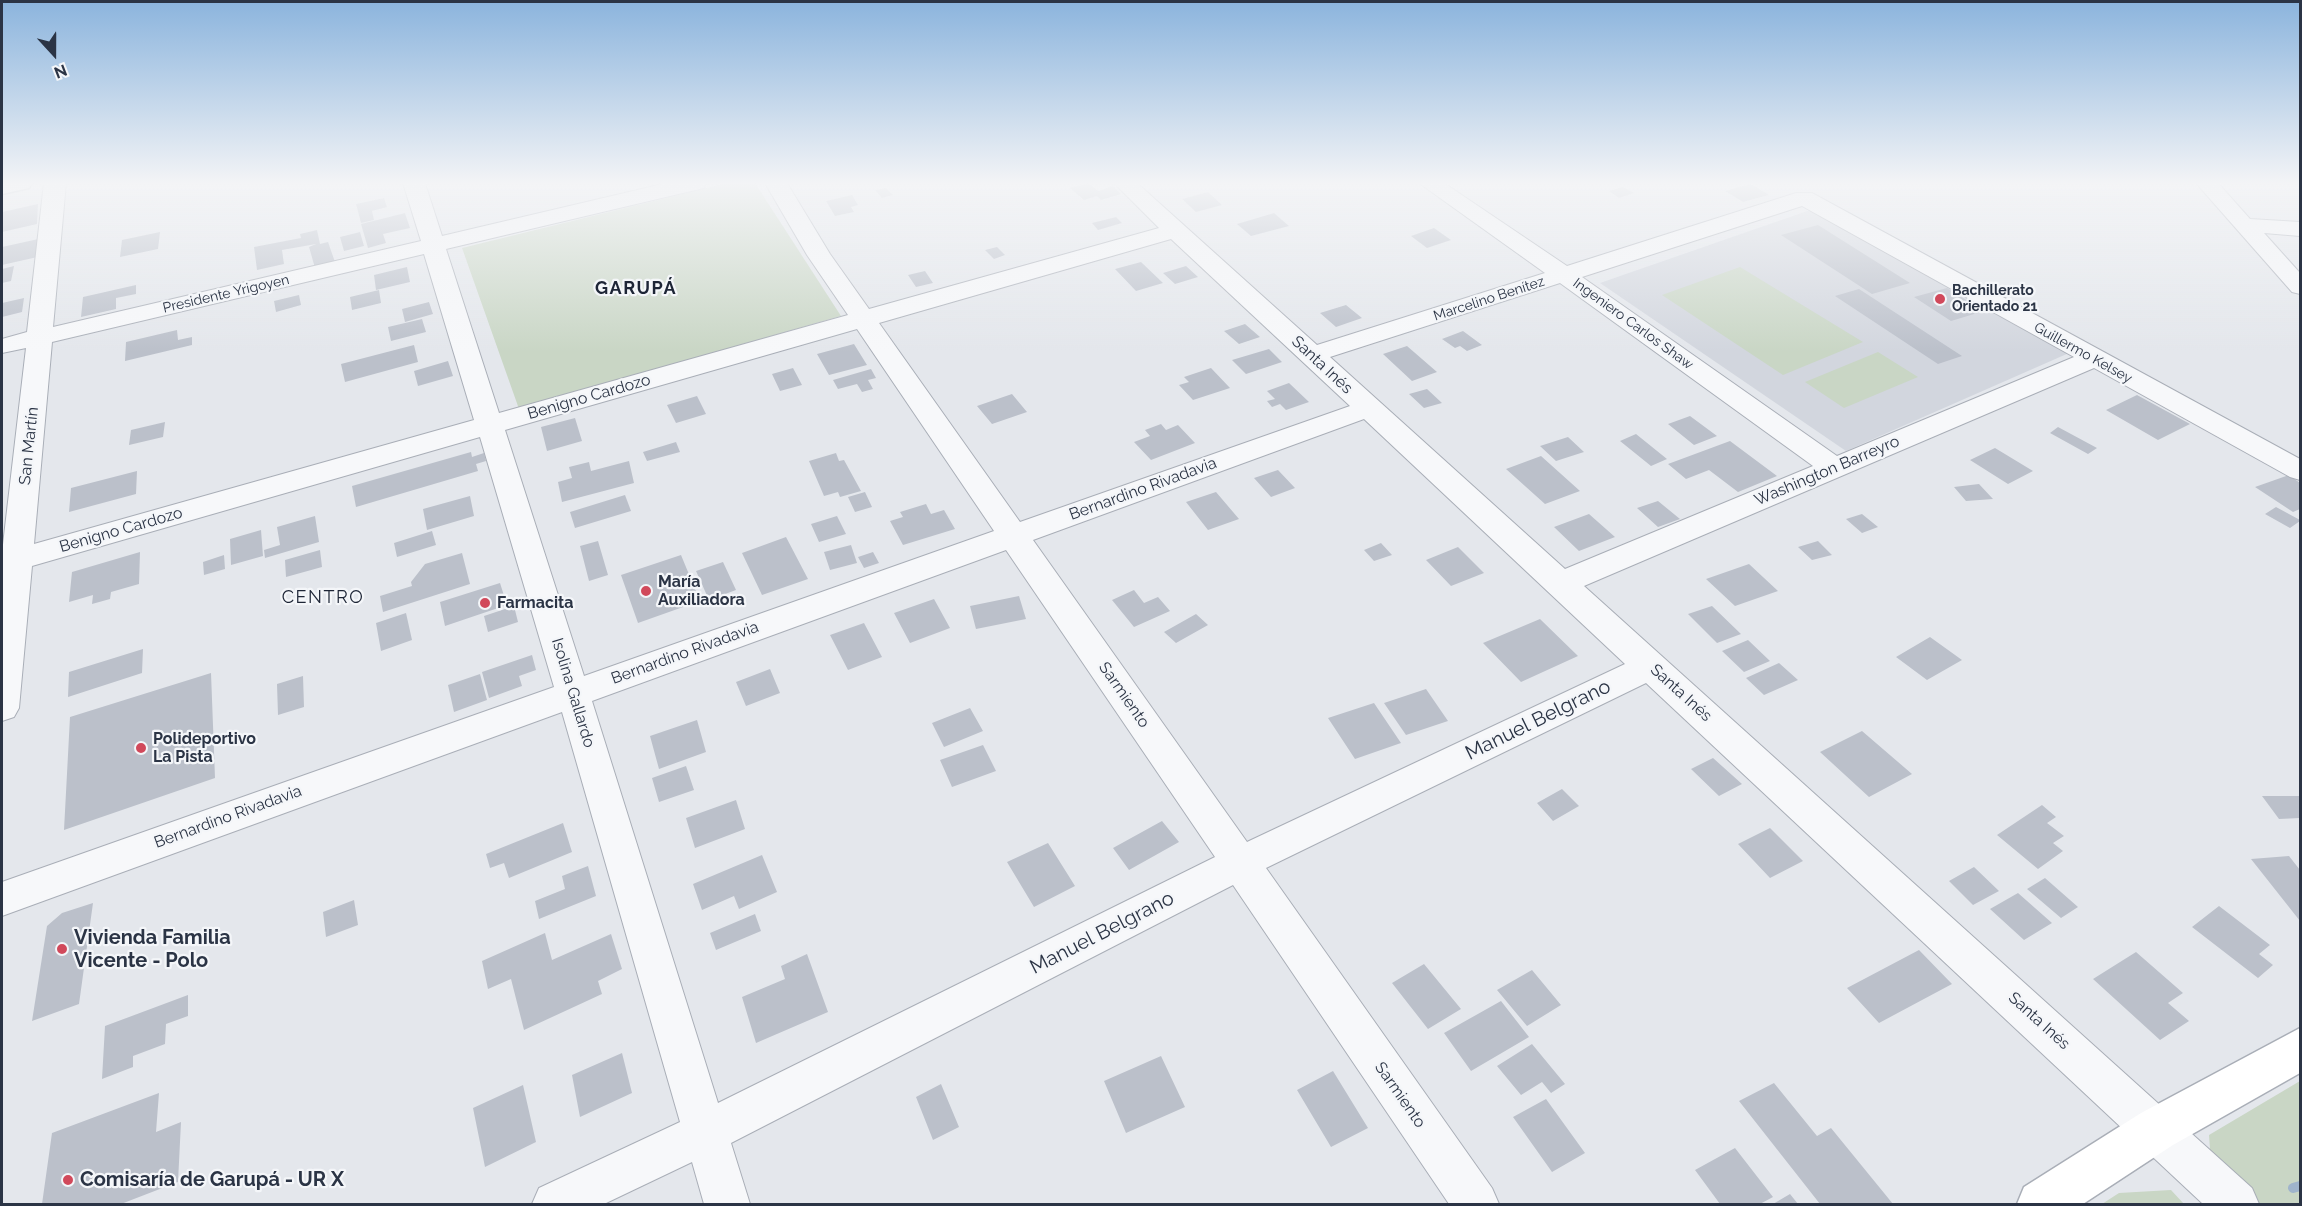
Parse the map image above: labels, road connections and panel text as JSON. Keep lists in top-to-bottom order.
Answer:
{
  "streets": {
    "street": [
      "Presidente Yrigoyen",
      "Marcelino Benítez",
      "Ingeniero Carlos Shaw",
      "Guillermo Kelsey",
      "Santa Inés",
      "Benigno Cardozo",
      "San Martín",
      "Washington Barreyro",
      "Bernardino Rivadavia",
      "Isolina Gallardo",
      "Sarmiento",
      "Manuel Belgrano"
    ]
  },
  "crossings": [
    ["Presidente Yrigoyen", "San Martín"],
    ["Presidente Yrigoyen", "Isolina Gallardo"],
    ["Marcelino Benítez", "Ingeniero Carlos Shaw"],
    ["Marcelino Benítez", "Santa Inés"],
    ["Ingeniero Carlos Shaw", "Washington Barreyro"],
    ["Guillermo Kelsey", "Washington Barreyro"],
    ["Santa Inés", "Washington Barreyro"],
    ["Santa Inés", "Bernardino Rivadavia"],
    ["Santa Inés", "Manuel Belgrano"],
    ["Benigno Cardozo", "San Martín"],
    ["Benigno Cardozo", "Isolina Gallardo"],
    ["Benigno Cardozo", "Sarmiento"],
    ["Bernardino Rivadavia", "Isolina Gallardo"],
    ["Bernardino Rivadavia", "Sarmiento"],
    ["Isolina Gallardo", "Manuel Belgrano"],
    ["Sarmiento", "Manuel Belgrano"]
  ],
  "districts": ["GARUPÁ", "CENTRO"],
  "places": [
    "Bachillerato Orientado 21",
    "María Auxiliadora",
    "Farmacita",
    "Polideportivo La Pista",
    "Vivienda Familia Vicente - Polo",
    "Comisaría de Garupá - UR X"
  ],
  "north": "bottom"
}
